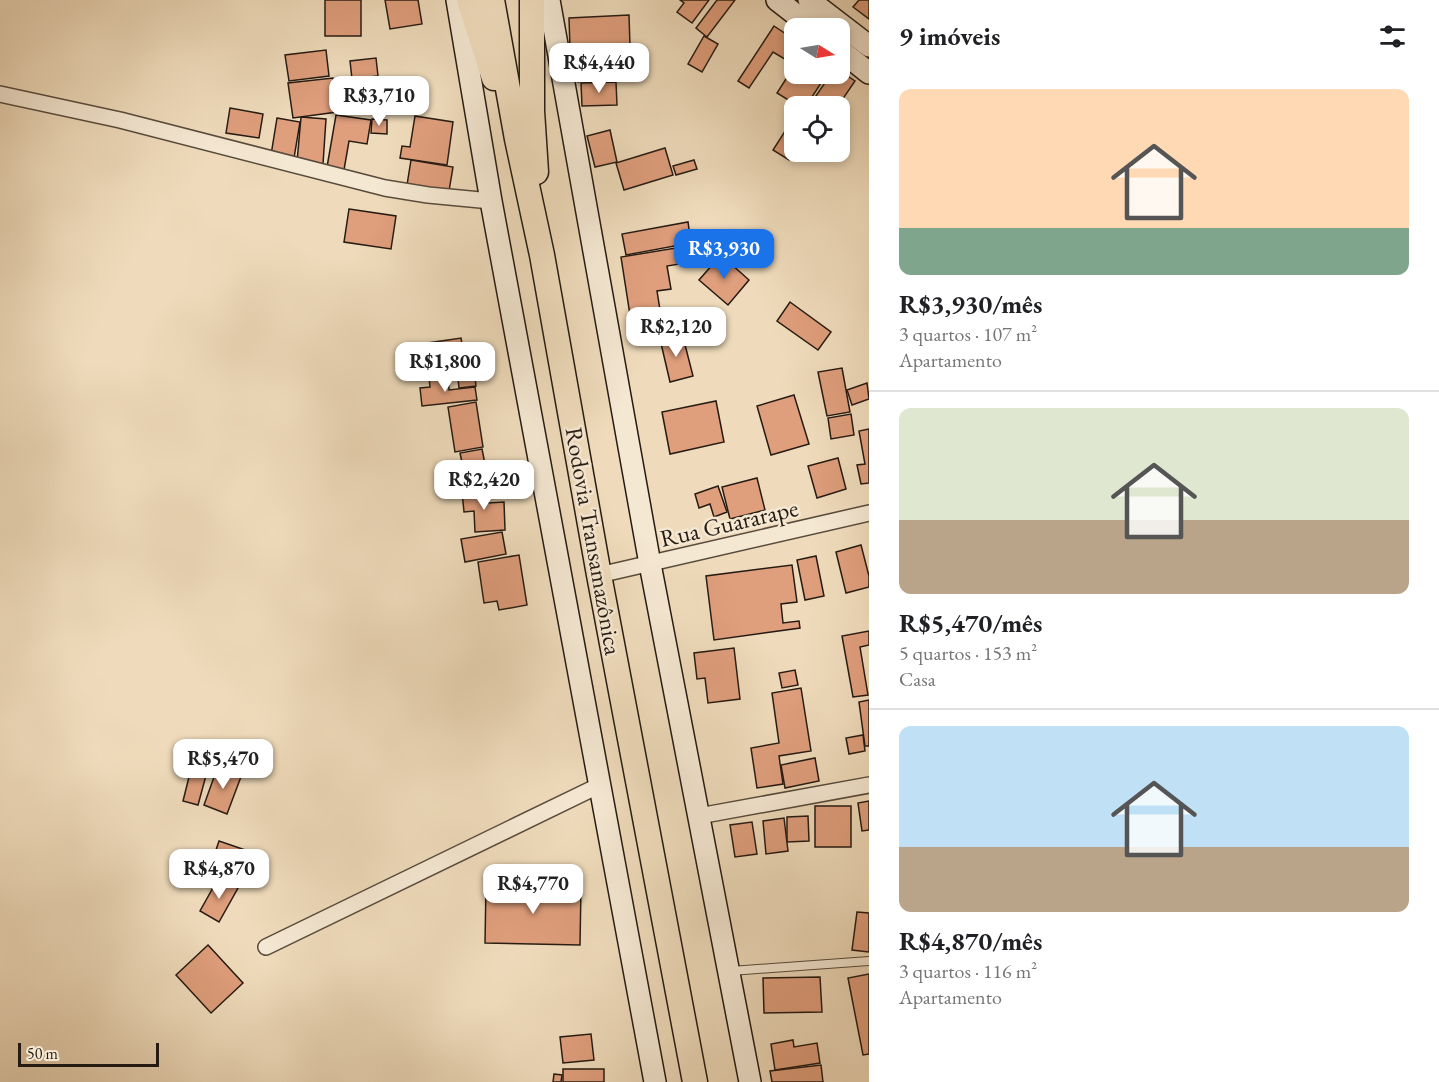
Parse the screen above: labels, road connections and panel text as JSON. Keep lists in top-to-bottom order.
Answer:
{
  "streets": {
    "main road": ["Rodovia Transamazônica"],
    "street": ["Rua Guararape"]
  },
  "crossings": [
    ["Rua Guararape", "Rodovia Transamazônica"]
  ],
  "scale_bar": "50 m",
  "north": "right",
  "page": {
    "heading": "9 imóveis",
    "price": [
      "R$4,440",
      "R$3,710",
      "R$3,930",
      "R$2,120",
      "R$1,800",
      "R$2,420",
      "R$5,470",
      "R$4,870",
      "R$4,770"
    ],
    "list": [
      {
        "name": "R$3,930/mês",
        "note": "3 quartos · 107 m² · Apartamento"
      },
      {
        "name": "R$5,470/mês",
        "note": "5 quartos · 153 m² · Casa"
      },
      {
        "name": "R$4,870/mês",
        "note": "3 quartos · 116 m² · Apartamento"
      }
    ],
    "scale": "50 m"
  }
}
